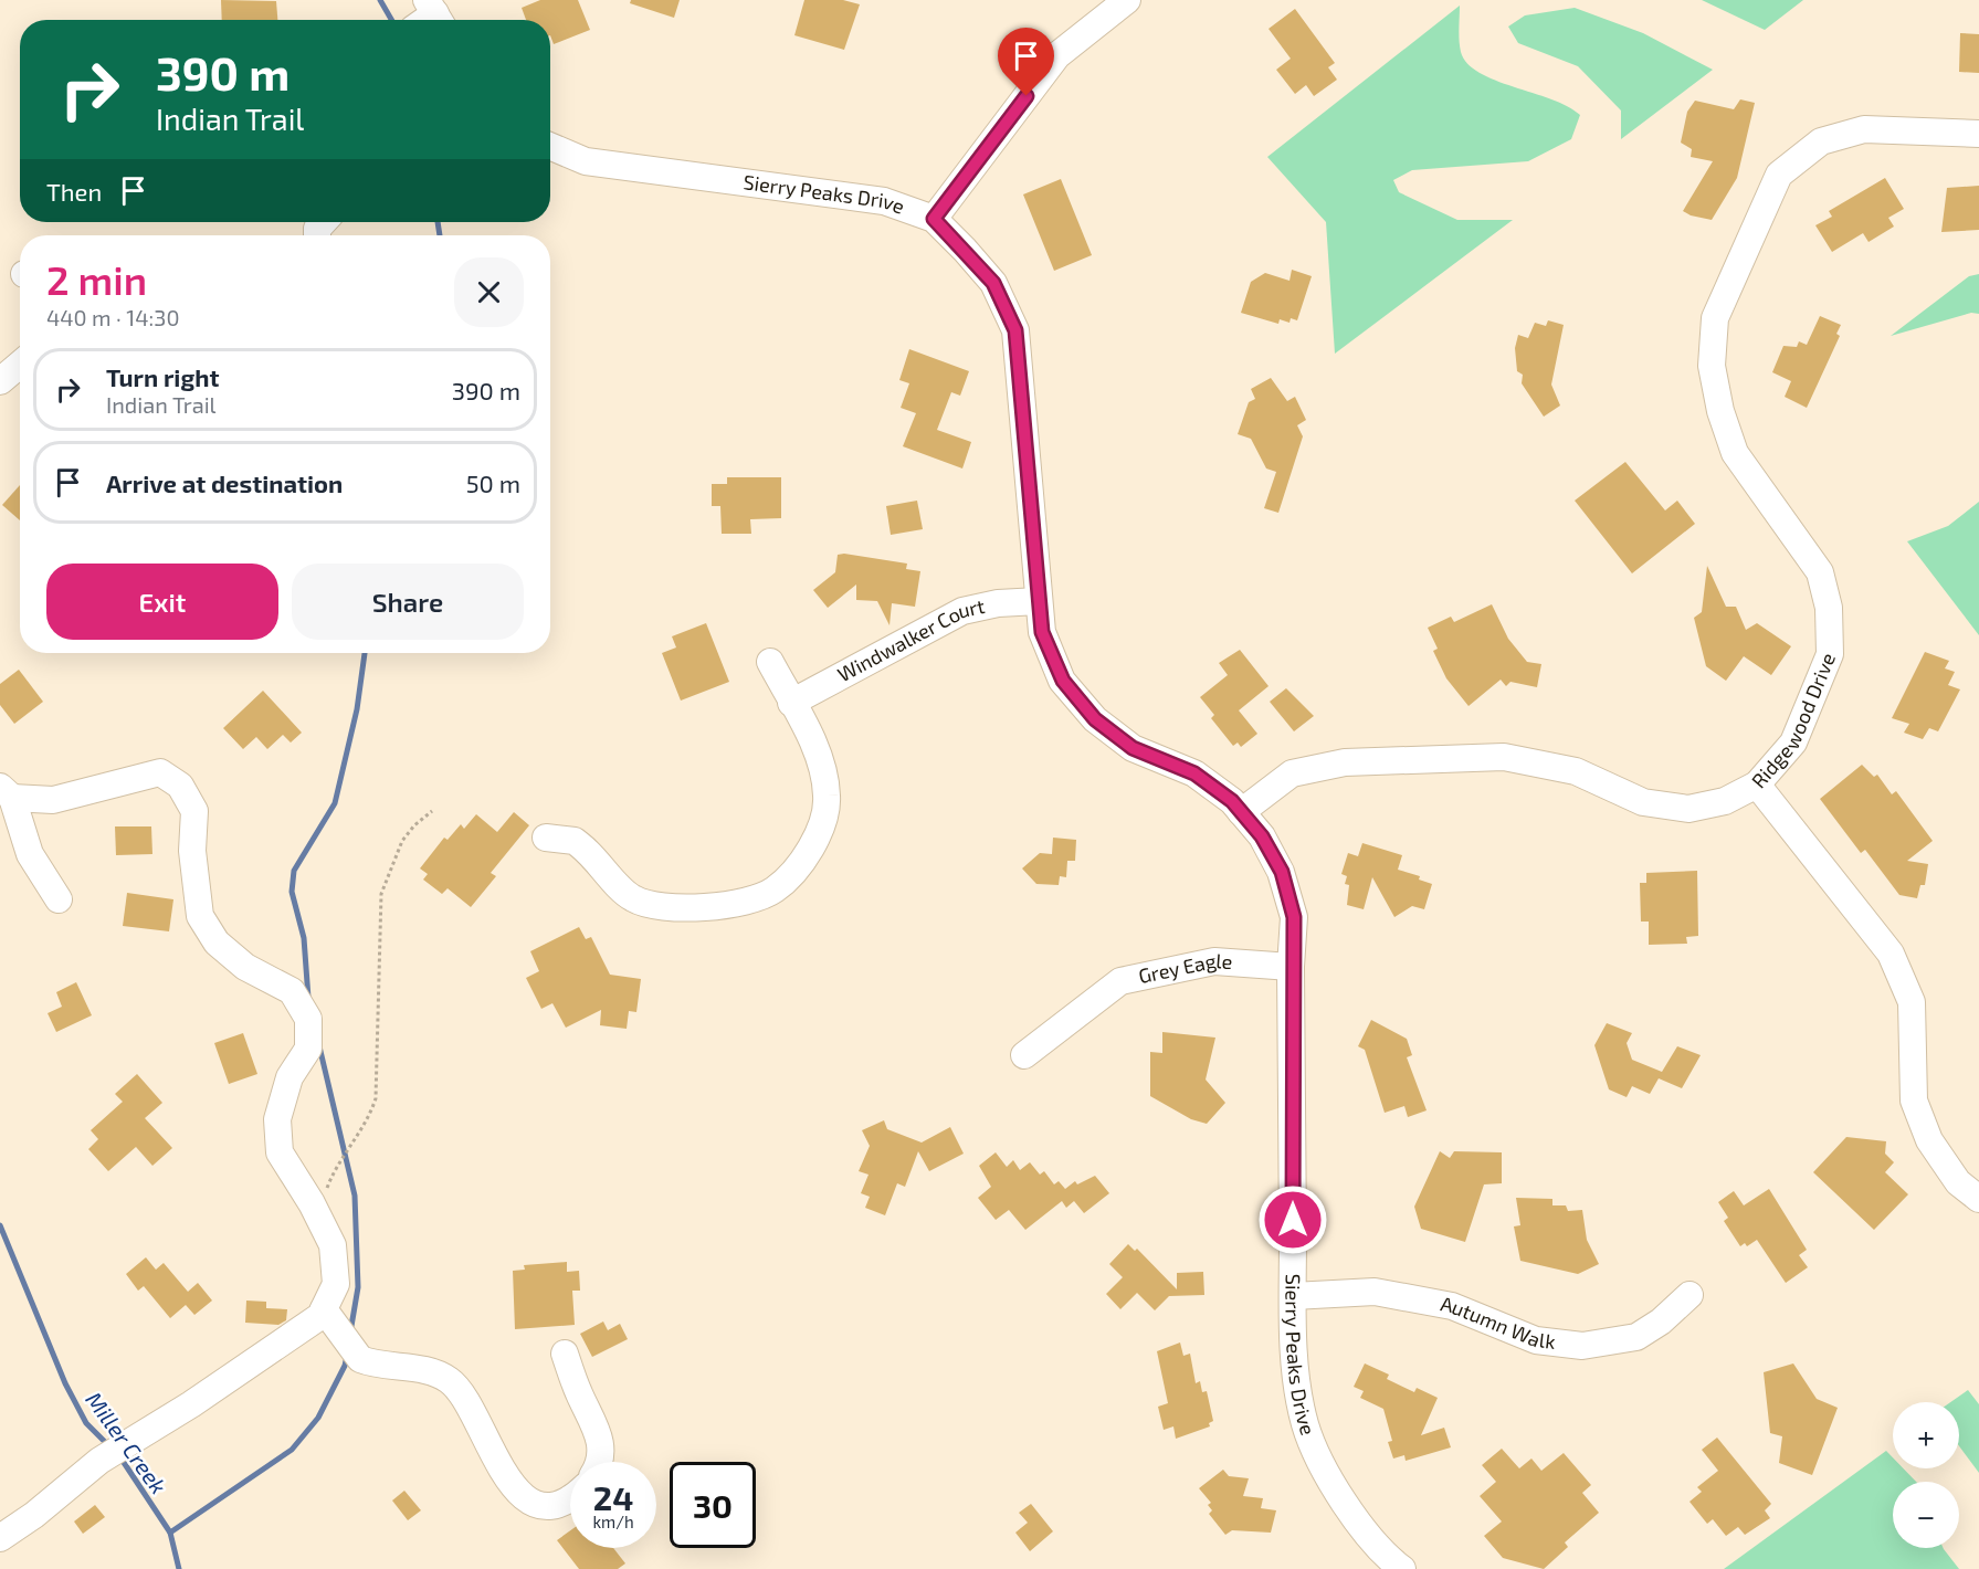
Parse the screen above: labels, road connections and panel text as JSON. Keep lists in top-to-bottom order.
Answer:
{
  "streets": {
    "street": [
      "Sierry Peaks Drive",
      "Windwalker Court",
      "Ridgewood Drive",
      "Grey Eagle",
      "Autumn Walk"
    ]
  },
  "crossings": [
    ["Sierry Peaks Drive", "Windwalker Court"],
    ["Sierry Peaks Drive", "Ridgewood Drive"],
    ["Sierry Peaks Drive", "Grey Eagle"],
    ["Sierry Peaks Drive", "Autumn Walk"]
  ],
  "water": ["Miller Creek"],
  "page": {
    "turn": ["390 m", "Indian Trail"],
    "then": "Then",
    "heading": ["2 min", "440 m · 14:30"],
    "list": [
      {
        "name": "Turn right",
        "note": "Indian Trail",
        "value": "390 m"
      },
      {
        "name": "Arrive at destination",
        "value": "50 m"
      }
    ],
    "buttons": ["Exit", "Share"],
    "map_buttons": ["+", "−"],
    "speed": "24 km/h",
    "limit": "30"
  }
}
